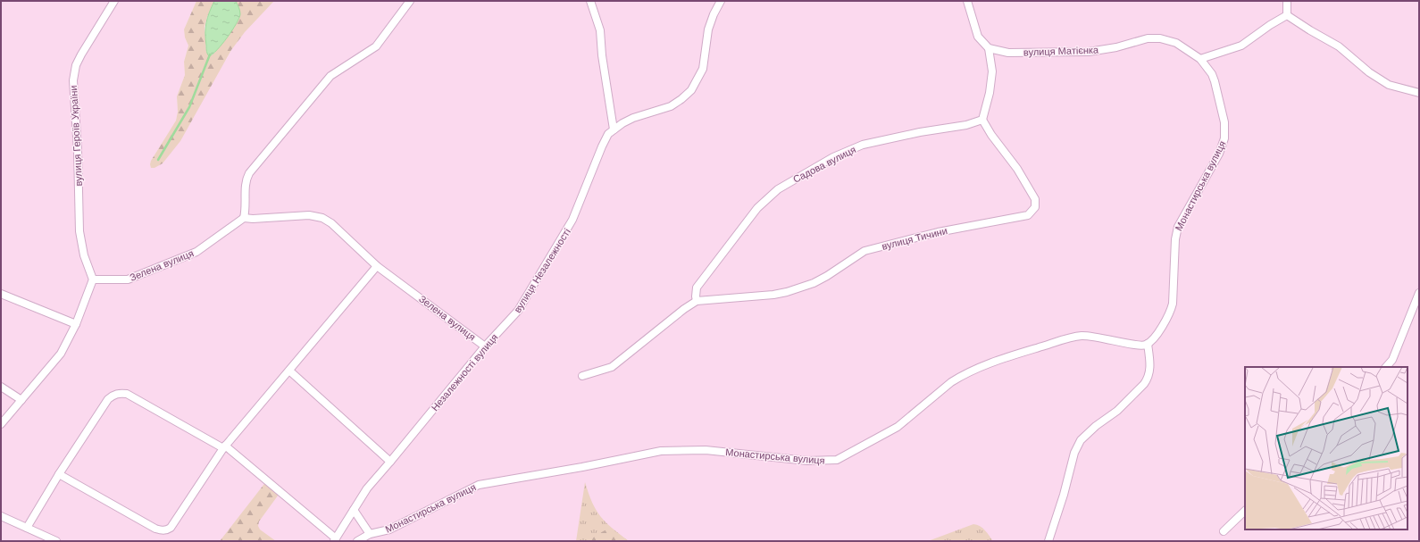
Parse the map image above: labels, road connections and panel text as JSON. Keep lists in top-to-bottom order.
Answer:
{
  "streets": {
    "street": [
      "вулиця Матієнка",
      "вулиця Героїв України",
      "Садова вулиця",
      "Монастирська вулиця",
      "вулиця Тичини",
      "Зелена вулиця",
      "Незалежності вулиця"
    ]
  },
  "crossings": [
    ["вулиця Матієнка", "Монастирська вулиця"],
    ["вулиця Героїв України", "Зелена вулиця"],
    ["Садова вулиця", "вулиця Тичини"],
    ["Зелена вулиця", "Незалежності вулиця"]
  ]
}
